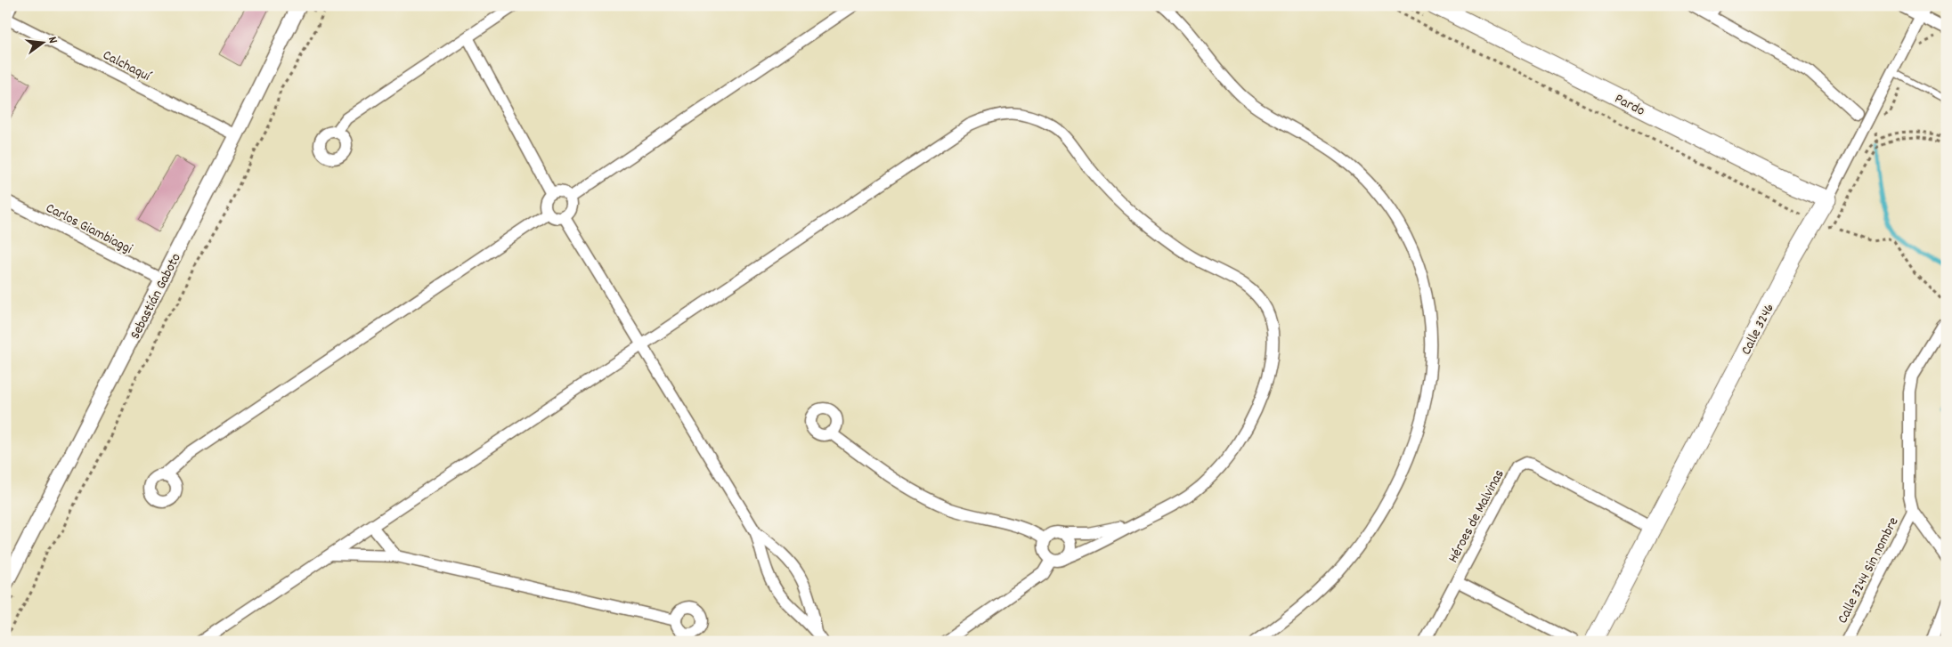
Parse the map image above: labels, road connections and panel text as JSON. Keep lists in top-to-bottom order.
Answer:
{
  "streets": {
    "main road": ["Pardo", "Calle 3246"],
    "street": [
      "Calchaquí",
      "Carlos Giambiaggi",
      "Sebastián Gaboto",
      "Héroes de Malvinas",
      "Calle 3244 Sin nombre"
    ]
  },
  "crossings": [
    ["Calchaquí", "Sebastián Gaboto"],
    ["Pardo", "Calle 3246"],
    ["Carlos Giambiaggi", "Sebastián Gaboto"],
    ["Calle 3246", "Héroes de Malvinas"]
  ],
  "north": "right"
}
